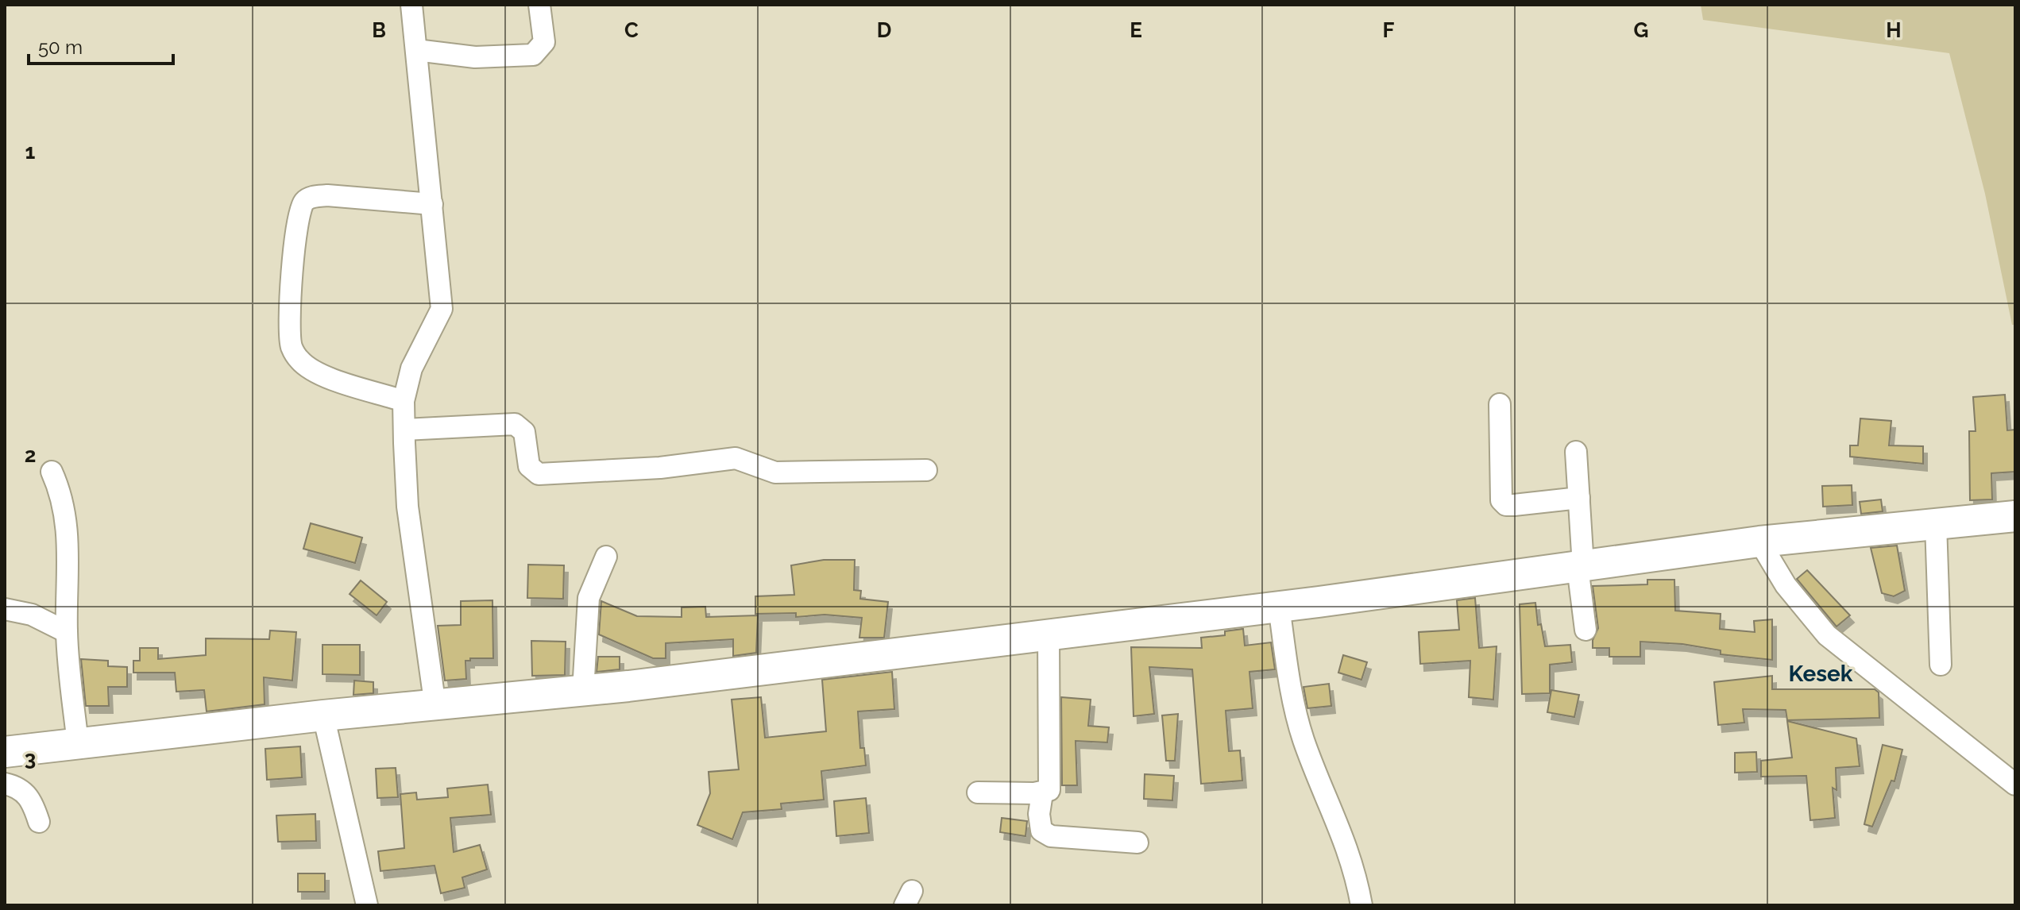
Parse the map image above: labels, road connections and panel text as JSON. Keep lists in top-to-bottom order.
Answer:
{
  "districts": ["Kesek"],
  "scale_bar": "50 m",
  "grid": {
    "columns": [
      "B",
      "C",
      "D",
      "E",
      "F",
      "G",
      "H"
    ],
    "rows": ["1", "2", "3"]
  }
}
